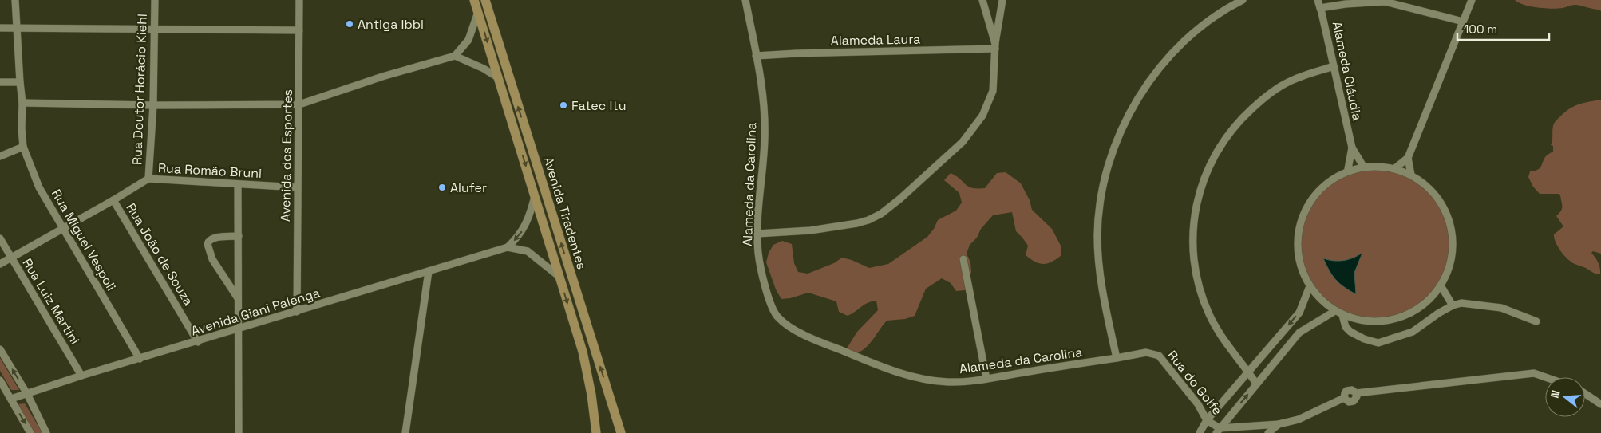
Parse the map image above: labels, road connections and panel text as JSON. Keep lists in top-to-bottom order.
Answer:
{
  "streets": {
    "main road": ["Avenida Tiradentes"],
    "street": [
      "Alameda Laura",
      "Alameda Cláudia",
      "Rua Doutor Horácio Kiehl",
      "Avenida dos Esportes",
      "Rua Romão Bruni",
      "Alameda da Carolina",
      "Rua Miguel Vespoli",
      "Rua João de Souza",
      "Rua Luiz Martini",
      "Avenida Giani Palenga",
      "Rua do Golfe"
    ]
  },
  "crossings": [
    ["Alameda Laura", "Alameda da Carolina"],
    ["Rua Doutor Horácio Kiehl", "Rua Romão Bruni"],
    ["Avenida dos Esportes", "Rua Romão Bruni"],
    ["Avenida dos Esportes", "Avenida Giani Palenga"],
    ["Rua Romão Bruni", "Rua Miguel Vespoli"],
    ["Rua Romão Bruni", "Rua João de Souza"],
    ["Rua Romão Bruni", "Rua Luiz Martini"],
    ["Alameda da Carolina", "Rua do Golfe"],
    ["Rua Miguel Vespoli", "Avenida Giani Palenga"],
    ["Rua João de Souza", "Avenida Giani Palenga"],
    ["Rua Luiz Martini", "Avenida Giani Palenga"]
  ],
  "places": ["Antiga Ibbl", "Fatec Itu", "Alufer"],
  "scale_bar": "100 m",
  "north": "left"
}
